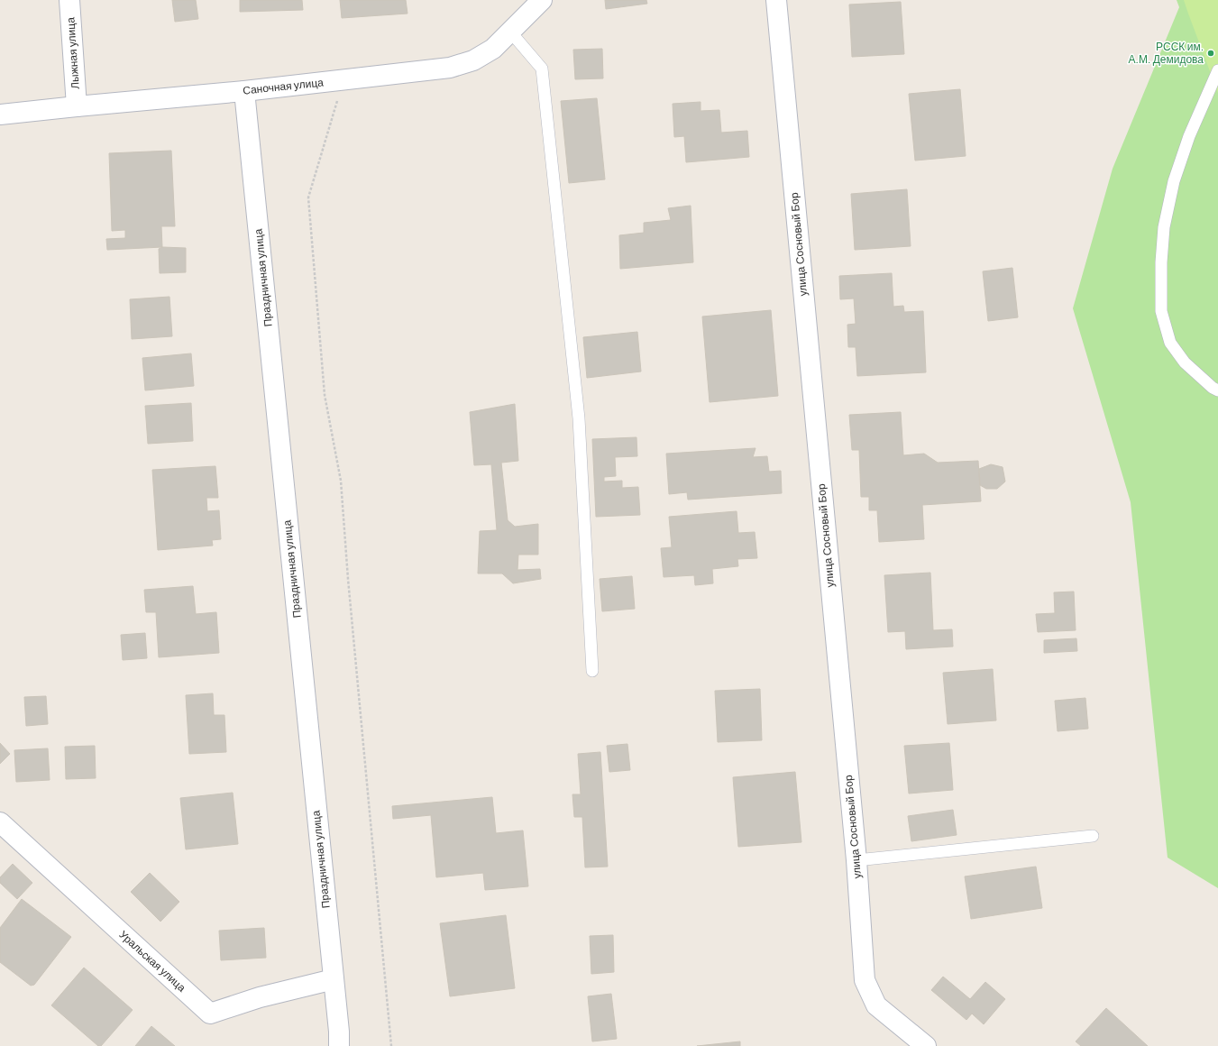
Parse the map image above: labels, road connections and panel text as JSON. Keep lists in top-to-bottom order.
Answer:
{
  "streets": {
    "street": [
      "Лыжная улица",
      "Саночная улица",
      "улица Сосновый Бор",
      "Праздничная улица",
      "Уральская улица"
    ]
  },
  "crossings": [
    ["Лыжная улица", "Саночная улица"],
    ["Саночная улица", "Праздничная улица"],
    ["Праздничная улица", "Уральская улица"]
  ],
  "places": ["РССК им. А.М. Демидова"]
}
